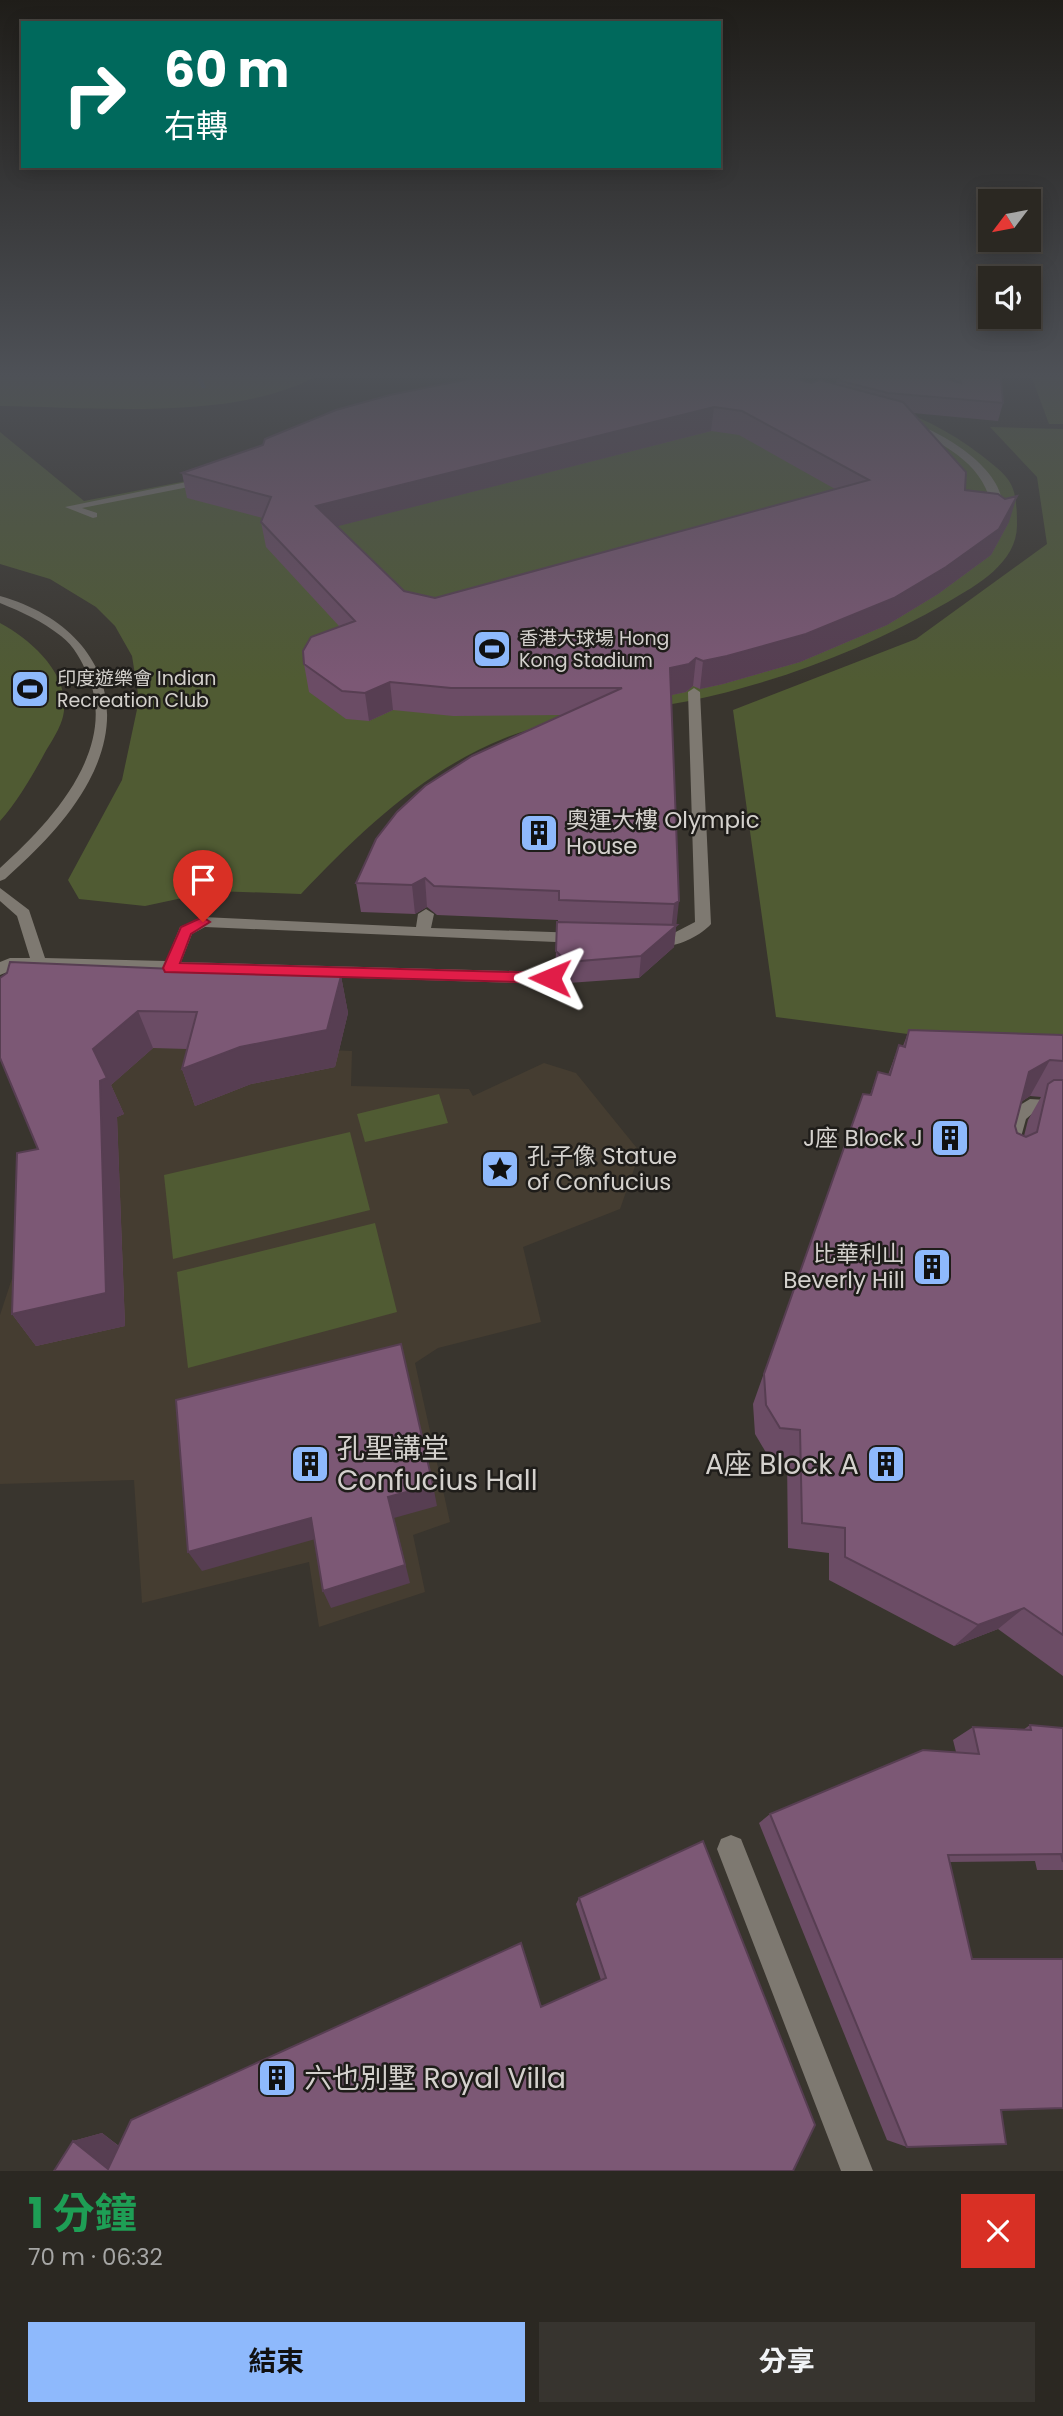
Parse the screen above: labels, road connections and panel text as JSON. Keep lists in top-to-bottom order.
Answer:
{
  "places": {
    "sports": ["香港大球場 Hong Kong Stadium", "印度遊樂會 Indian Recreation Club"],
    "building": [
      "奧運大樓 Olympic House",
      "J座 Block J",
      "比華利山 Beverly Hill",
      "孔聖講堂 Confucius Hall",
      "A座 Block A",
      "六也別墅 Royal Villa"
    ],
    "place": ["孔子像 Statue of Confucius"]
  },
  "north": "bottom left",
  "page": {
    "turn": ["60 m", "右轉"],
    "heading": ["1 分鐘", "70 m · 06:32"],
    "buttons": ["結束", "分享"]
  }
}
